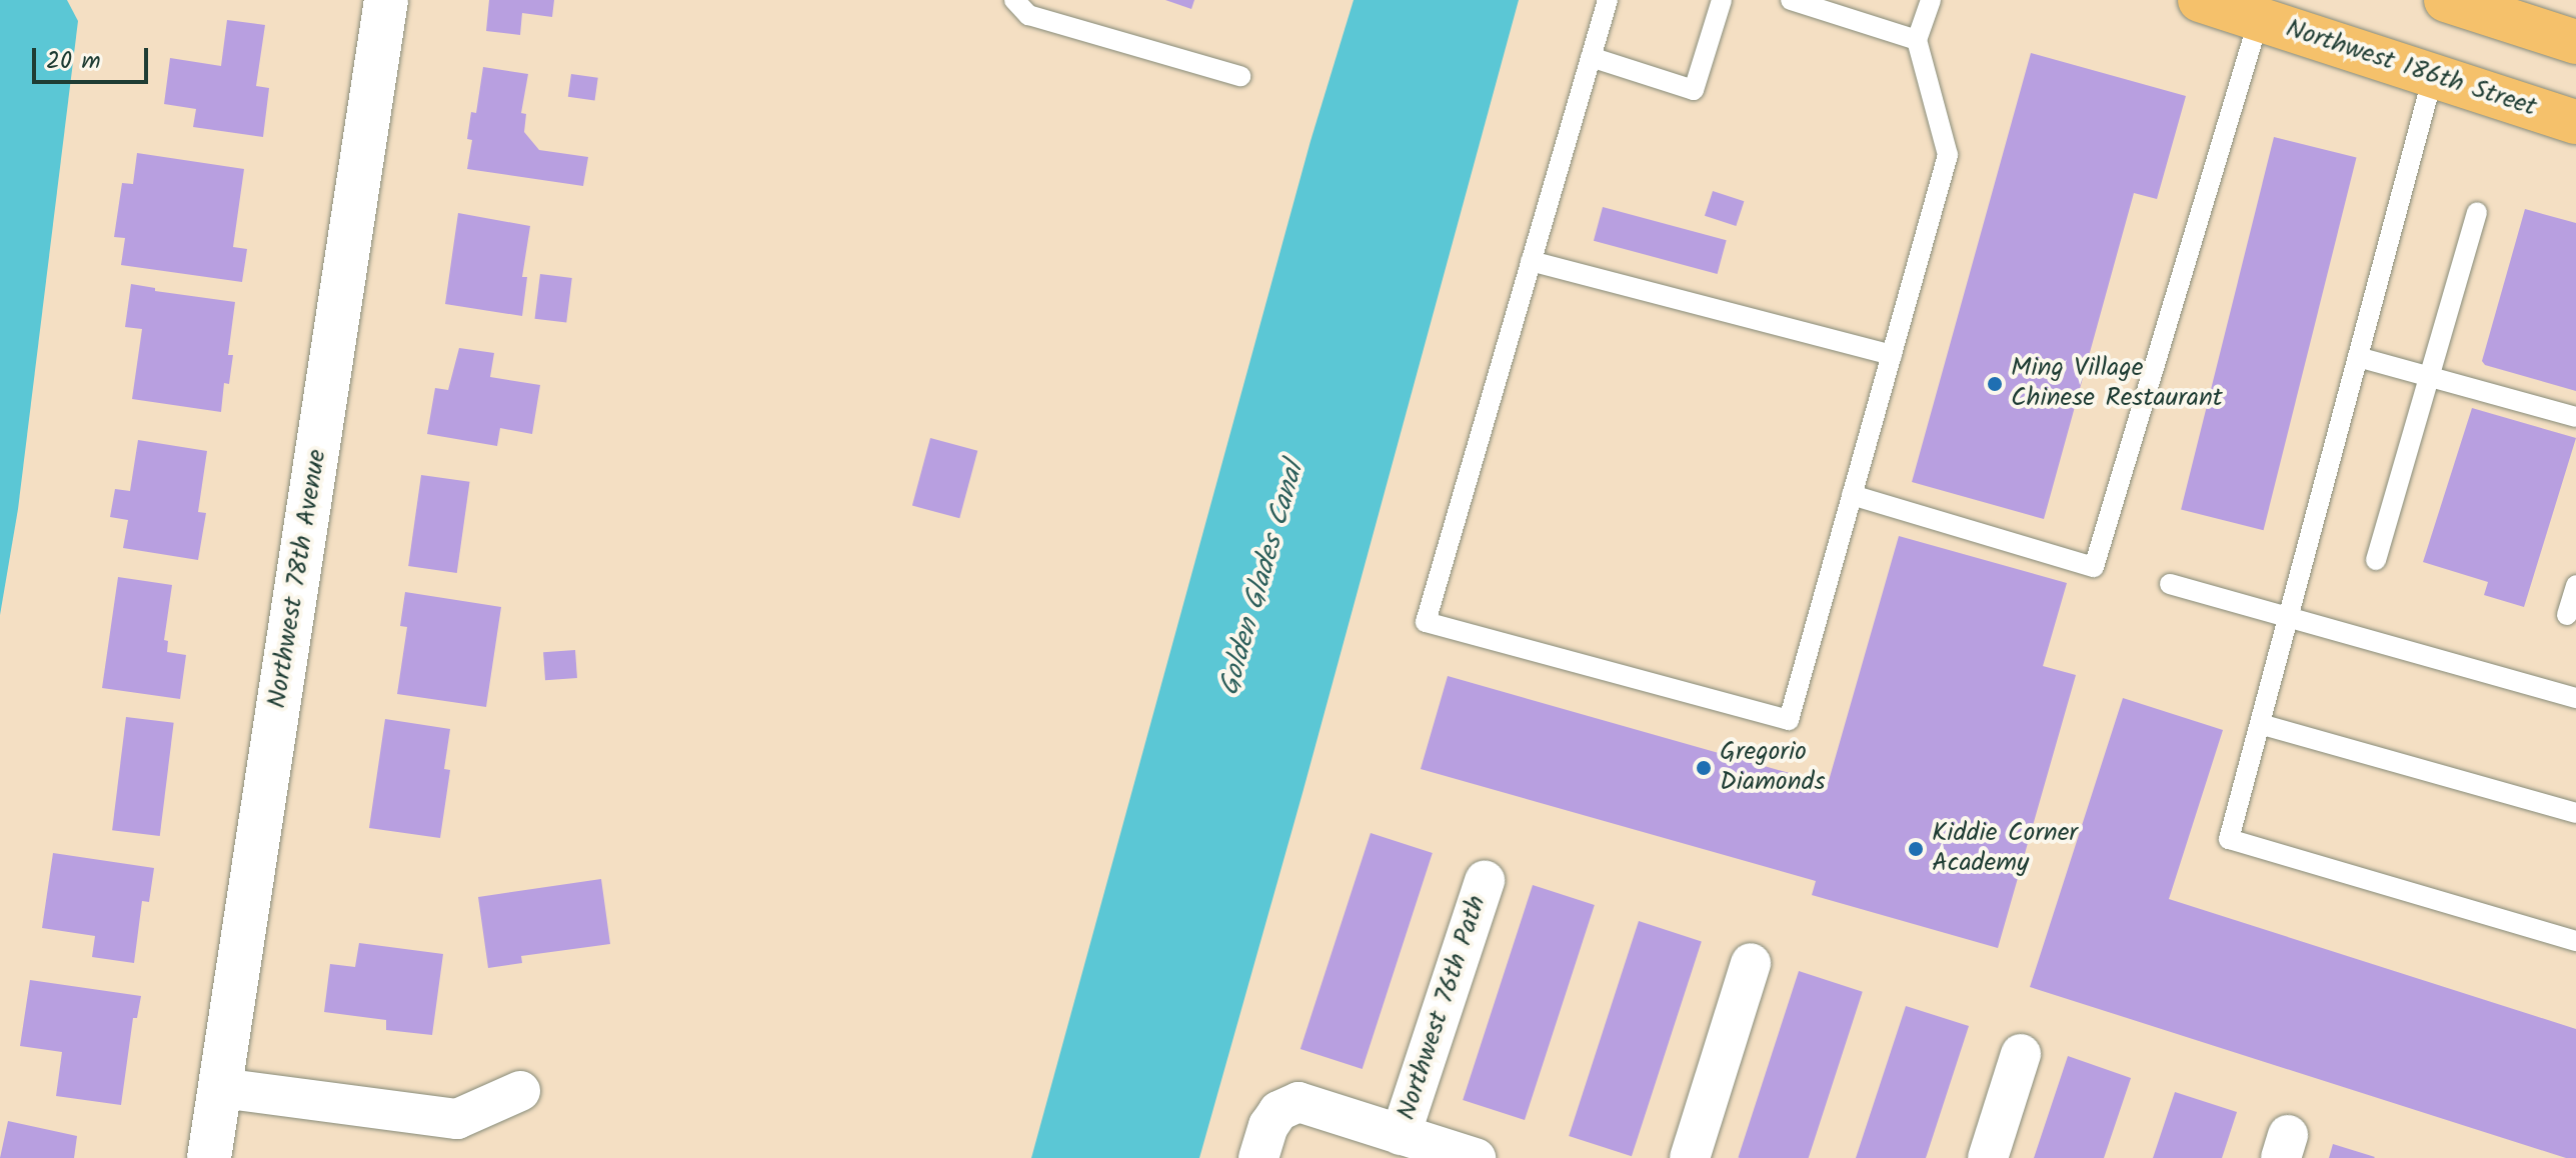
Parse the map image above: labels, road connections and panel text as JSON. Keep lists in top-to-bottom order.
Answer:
{
  "streets": {
    "main road": ["Northwest 186th Street"],
    "street": ["Northwest 78th Avenue", "Northwest 76th Path"]
  },
  "water": ["Golden Glades Canal"],
  "places": ["Ming Village Chinese Restaurant", "Gregorio Diamonds", "Kiddie Corner Academy"],
  "scale_bar": "20 m"
}
